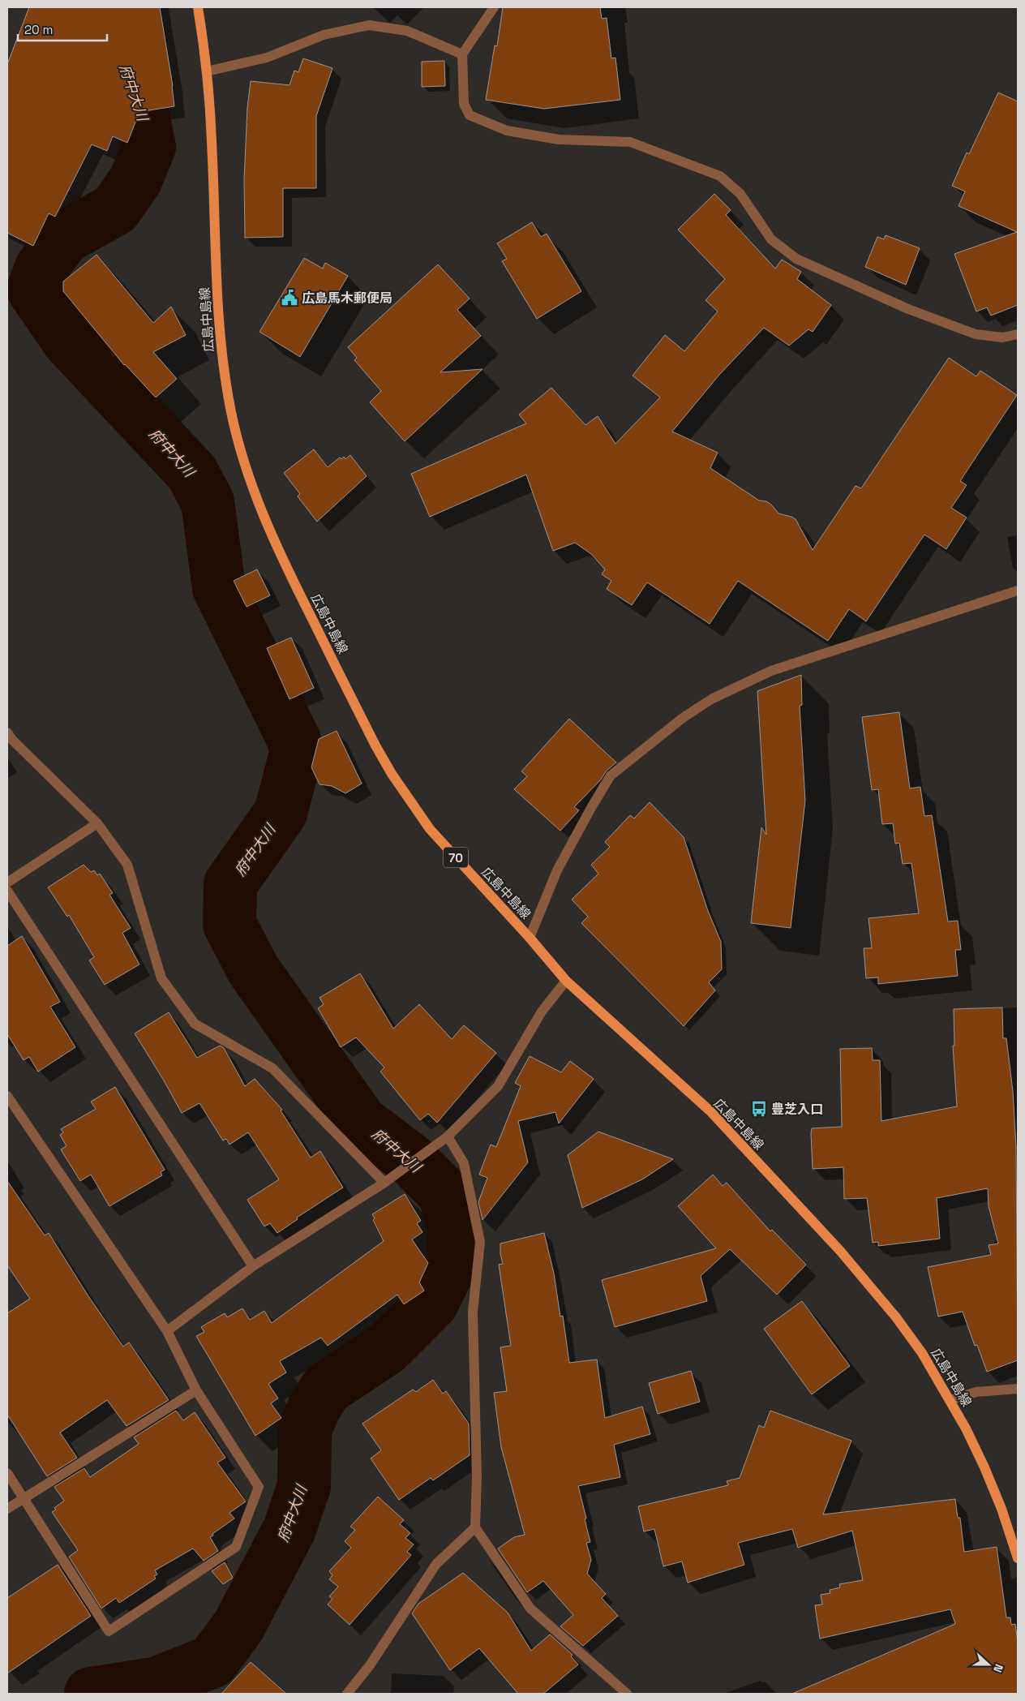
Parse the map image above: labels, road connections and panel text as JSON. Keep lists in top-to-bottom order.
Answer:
{
  "streets": {
    "main road": ["広島中島線", "70"]
  },
  "water": ["府中大川"],
  "places": {
    "public building": ["広島馬木郵便局"],
    "bus stop": ["豊芝入口"]
  },
  "scale_bar": "20 m",
  "north": "right"
}
